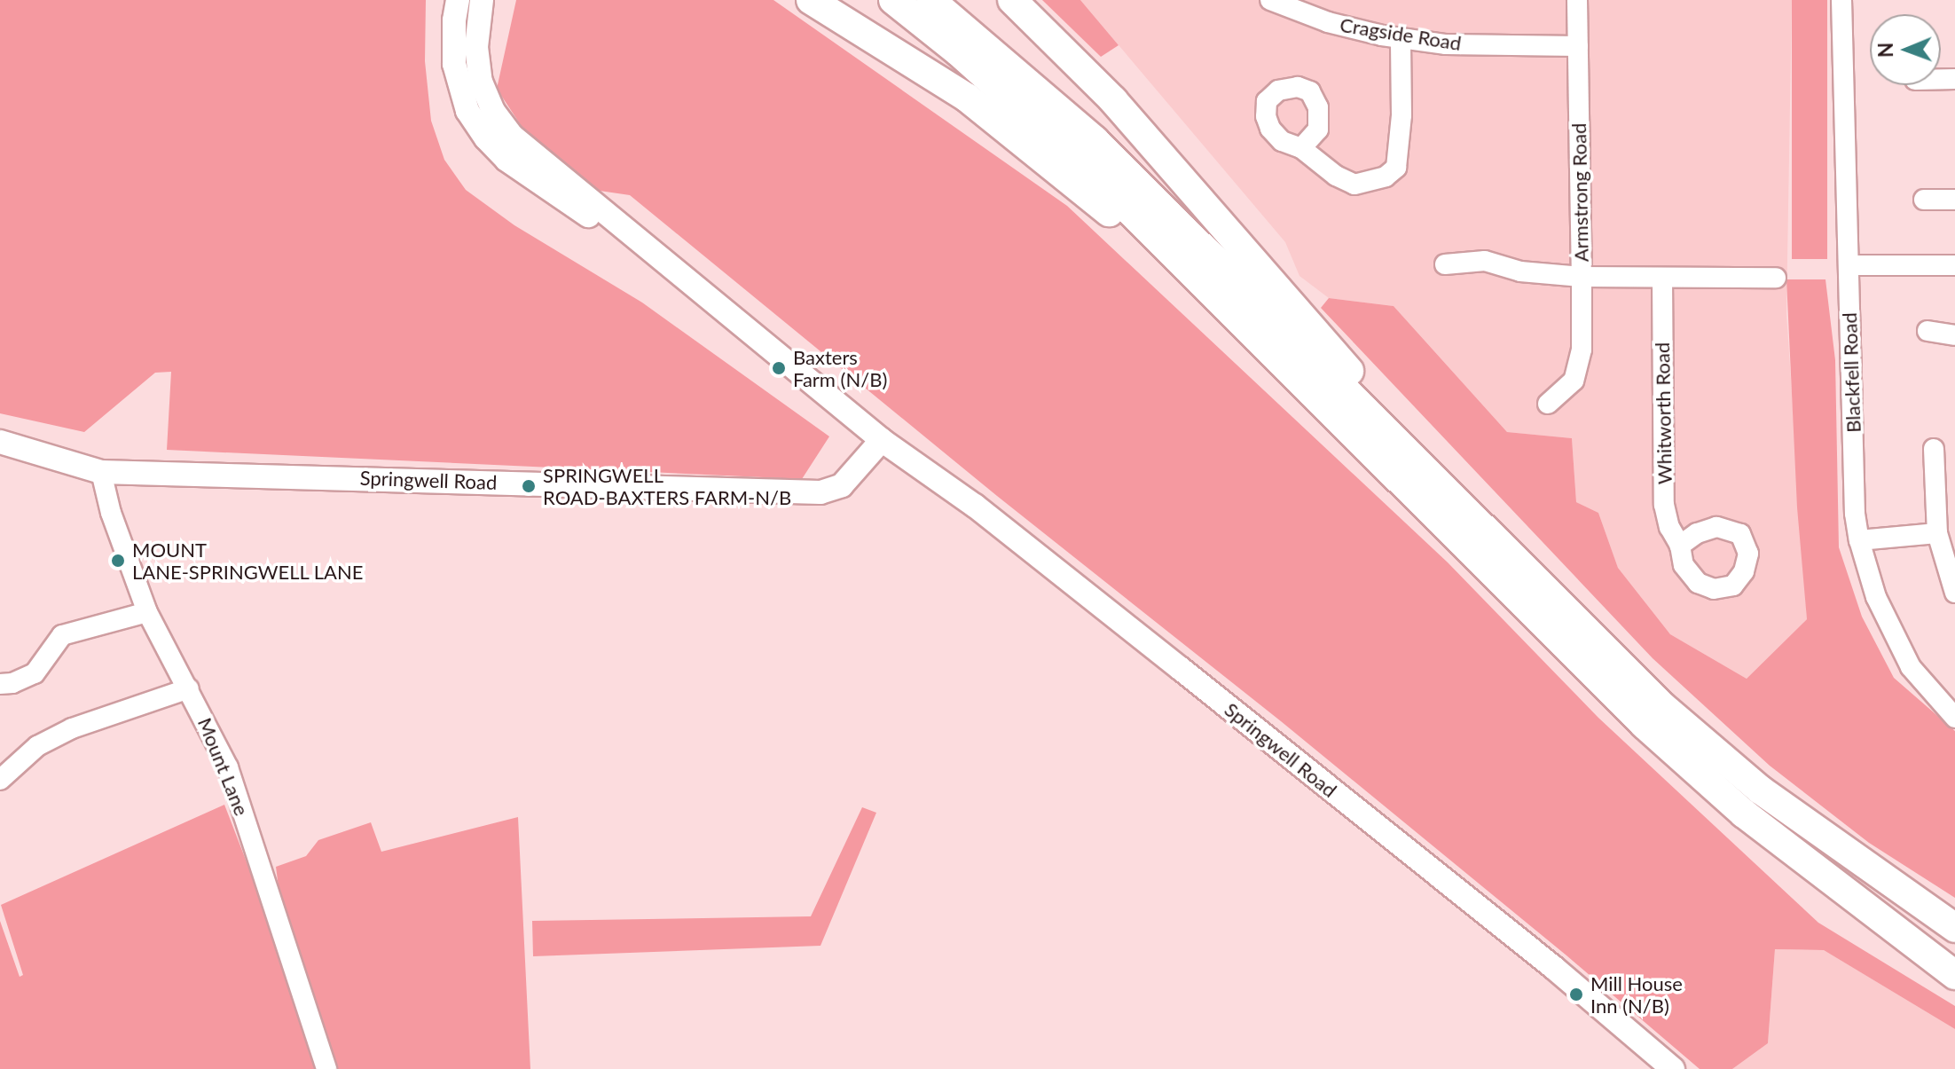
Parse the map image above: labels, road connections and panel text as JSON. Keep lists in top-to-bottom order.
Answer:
{
  "streets": {
    "main road": ["Springwell Road"],
    "street": [
      "Cragside Road",
      "Armstrong Road",
      "Blackfell Road",
      "Whitworth Road",
      "Mount Lane"
    ]
  },
  "crossings": [
    ["Cragside Road", "Armstrong Road"],
    ["Armstrong Road", "Whitworth Road"],
    ["Springwell Road", "Mount Lane"]
  ],
  "places": [
    "Baxters Farm (N/B)",
    "SPRINGWELL ROAD-BAXTERS FARM-N/B",
    "MOUNT LANE-SPRINGWELL LANE",
    "Mill House Inn (N/B)"
  ],
  "north": "left"
}
